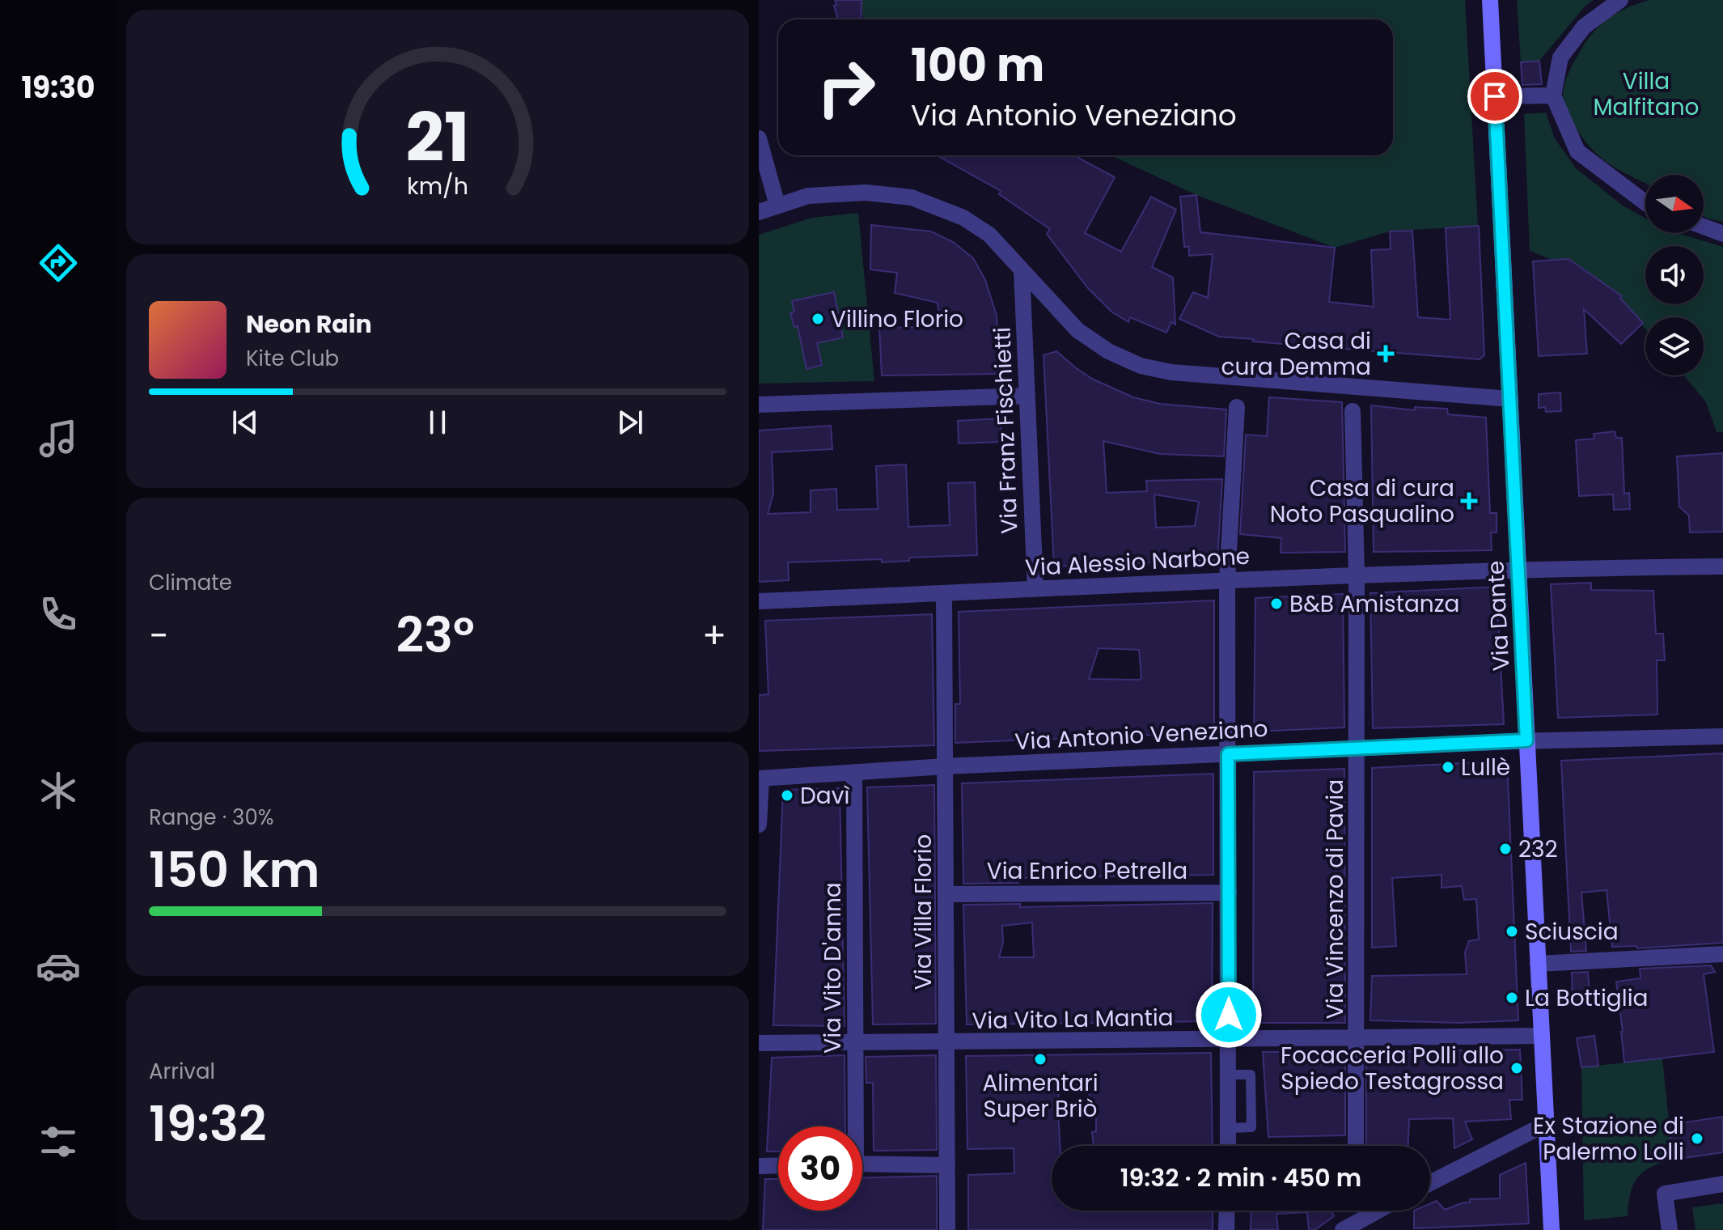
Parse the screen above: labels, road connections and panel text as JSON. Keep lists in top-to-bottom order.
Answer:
{
  "streets": {
    "street": [
      "Via Franz Fischietti",
      "Via Alessio Narbone",
      "Via Dante",
      "Via Antonio Veneziano",
      "Via Enrico Petrella",
      "Via Vincenzo di Pavia",
      "Via Villa Florio",
      "Via Vito D'anna",
      "Via Vito La Mantia"
    ]
  },
  "crossings": [
    ["Via Franz Fischietti", "Via Alessio Narbone"],
    ["Via Alessio Narbone", "Via Dante"],
    ["Via Alessio Narbone", "Via Vincenzo di Pavia"],
    ["Via Alessio Narbone", "Via Villa Florio"],
    ["Via Dante", "Via Antonio Veneziano"],
    ["Via Dante", "Via Vito La Mantia"],
    ["Via Antonio Veneziano", "Via Vincenzo di Pavia"],
    ["Via Antonio Veneziano", "Via Villa Florio"],
    ["Via Antonio Veneziano", "Via Vito D'anna"],
    ["Via Enrico Petrella", "Via Villa Florio"],
    ["Via Vincenzo di Pavia", "Via Vito La Mantia"],
    ["Via Villa Florio", "Via Vito La Mantia"],
    ["Via Vito D'anna", "Via Vito La Mantia"]
  ],
  "parks": ["Villa Malfitano"],
  "places": {
    "other": [
      "Villino Florio",
      "B&B Amistanza",
      "Lullè",
      "Davì",
      "232",
      "Sciuscia",
      "La Bottiglia",
      "Alimentari Super Briò",
      "Focacceria Polli allo Spiedo Testagrossa",
      "Ex Stazione di Palermo Lolli"
    ],
    "health": ["Casa di cura Demma", "Casa di cura Noto Pasqualino"]
  },
  "north": "right",
  "page": {
    "tabs": "19:30",
    "turn": ["100 m", "Via Antonio Veneziano"],
    "song": ["Neon Rain", "Kite Club"],
    "tile": [
      "Climate",
      ["Range · 30%", "150 km"],
      ["Arrival", "19:32"]
    ],
    "heat": ["−", "23°", "+"],
    "limit": "30",
    "trip": "19:32 · 2 min · 450 m",
    "gauge": ["21", "km/h"]
  }
}
